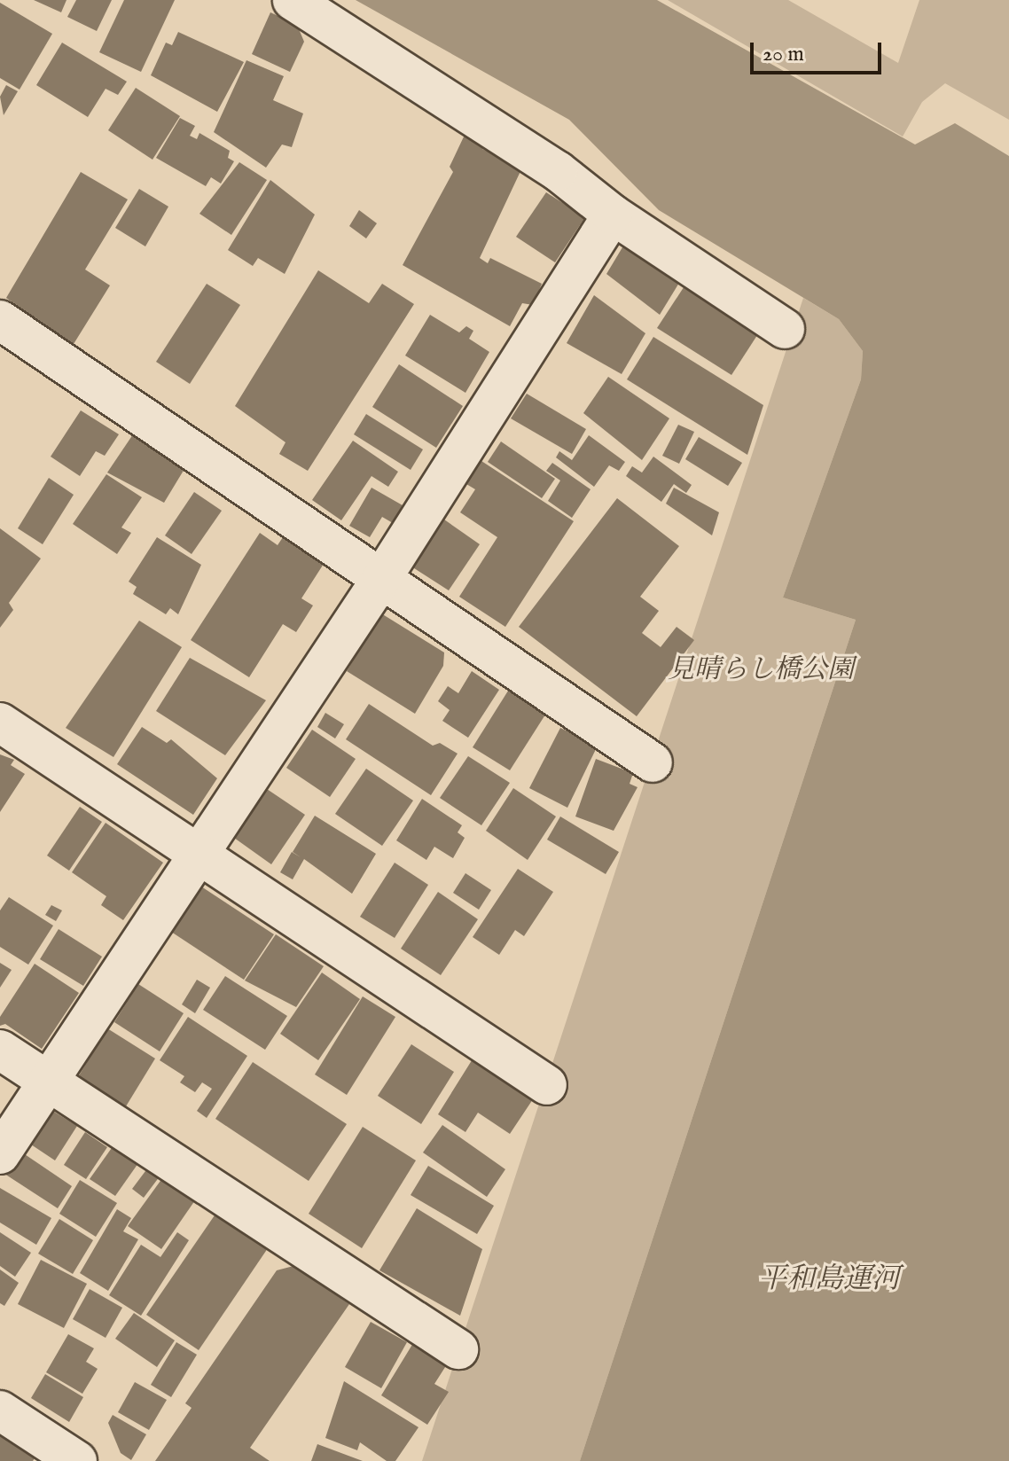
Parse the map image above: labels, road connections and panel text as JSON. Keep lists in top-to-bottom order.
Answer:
{
  "water": ["平和島運河"],
  "parks": ["見晴らし橋公園"],
  "scale_bar": "20 m"
}
